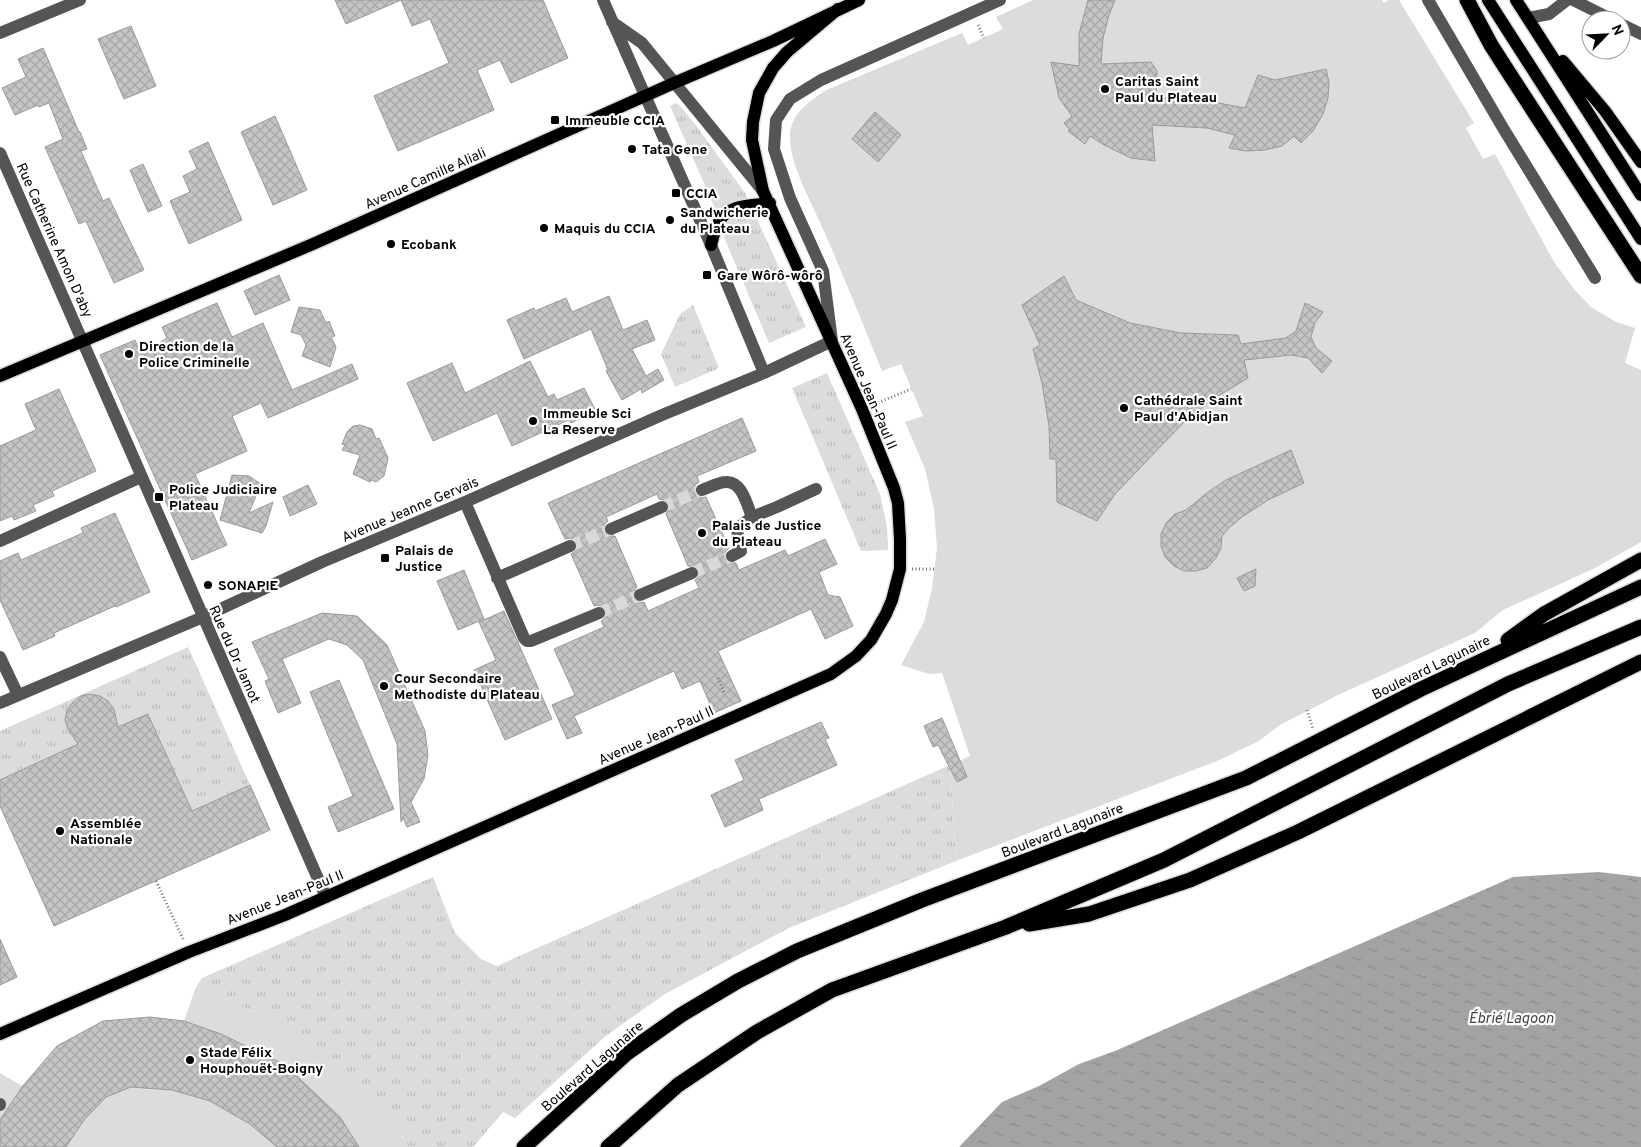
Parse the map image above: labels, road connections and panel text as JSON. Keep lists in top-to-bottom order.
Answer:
{
  "streets": {
    "highway": ["Boulevard Lagunaire"],
    "main road": ["Avenue Camille Aliali", "Avenue Jean-Paul II"],
    "street": ["Rue Catherine Amon D'aby", "Avenue Jeanne Gervais", "Rue du Dr Jamot"]
  },
  "crossings": [
    ["Avenue Camille Aliali", "Rue Catherine Amon D'aby"],
    ["Avenue Camille Aliali", "Avenue Jean-Paul II"],
    ["Avenue Camille Aliali", "Rue du Dr Jamot"],
    ["Rue Catherine Amon D'aby", "Rue du Dr Jamot"],
    ["Avenue Jean-Paul II", "Avenue Jeanne Gervais"],
    ["Avenue Jean-Paul II", "Rue du Dr Jamot"],
    ["Avenue Jeanne Gervais", "Rue du Dr Jamot"]
  ],
  "water": ["Ébrié Lagoon"],
  "places": {
    "other": [
      "Caritas Saint Paul du Plateau",
      "Tata Gene",
      "Sandwicherie du Plateau",
      "Maquis du CCIA",
      "Ecobank",
      "Direction de la Police Criminelle",
      "Cathédrale Saint Paul d'Abidjan",
      "Immeuble Sci La Reserve",
      "Palais de Justice du Plateau",
      "SONAPIE",
      "Cour Secondaire Methodiste du Plateau",
      "Assemblée Nationale",
      "Stade Félix Houphouët-Boigny"
    ],
    "transit": [
      "Immeuble CCIA",
      "CCIA",
      "Gare Wôrô-wôrô",
      "Police Judiciaire Plateau",
      "Palais de Justice"
    ]
  },
  "north": "top right"
}
